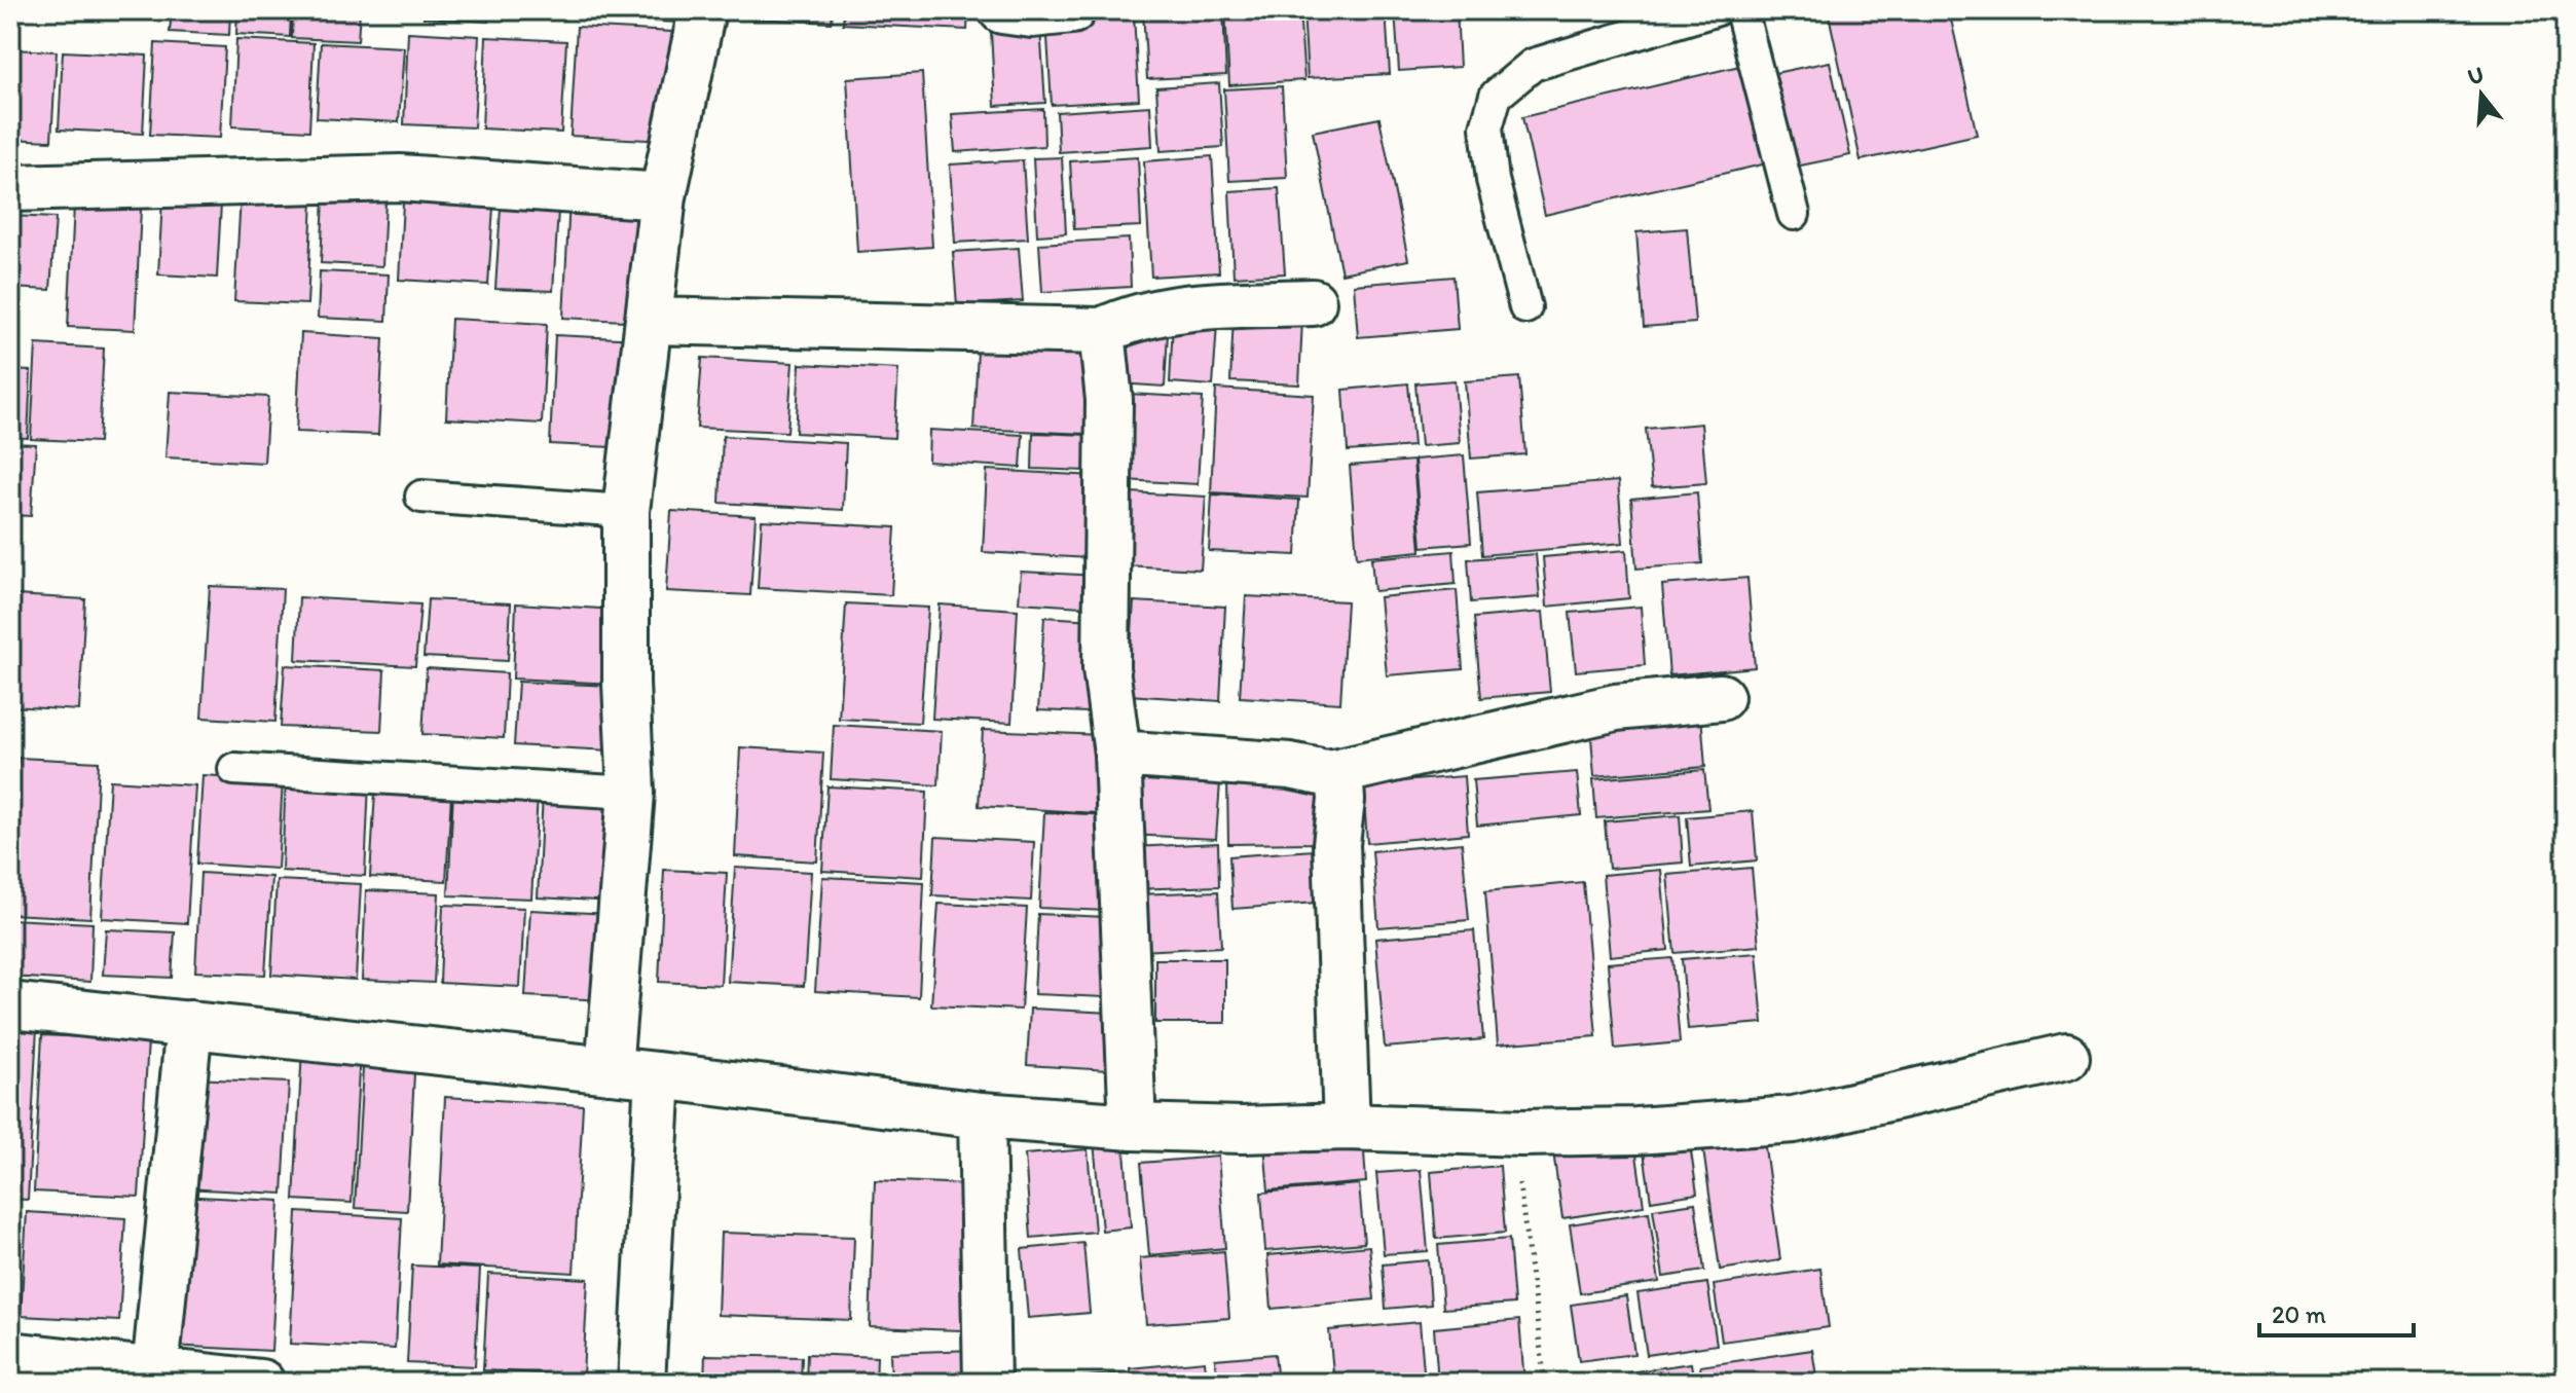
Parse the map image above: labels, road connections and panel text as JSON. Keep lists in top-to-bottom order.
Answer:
{
  "scale_bar": "20 m",
  "north": "top"
}
